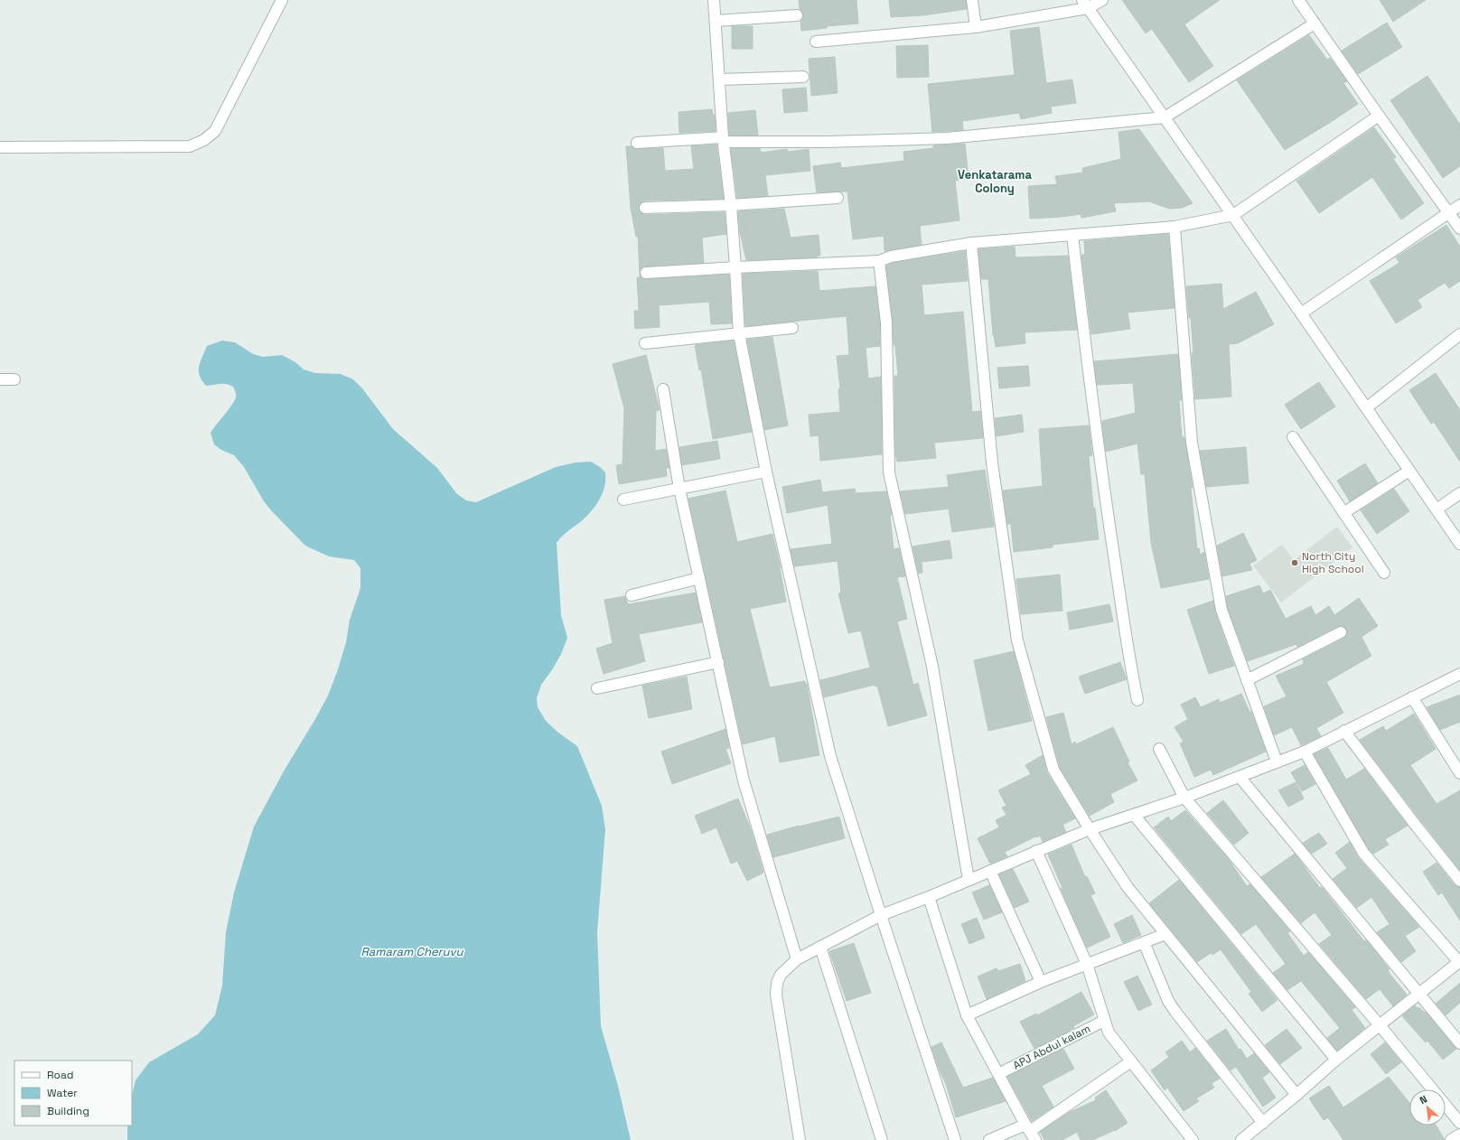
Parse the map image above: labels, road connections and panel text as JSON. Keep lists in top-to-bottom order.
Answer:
{
  "streets": {
    "street": ["APJ Abdul kalam"]
  },
  "districts": ["Venkatarama Colony"],
  "water": ["Ramaram Cheruvu"],
  "places": ["North City High School"],
  "legend": ["Road", "Water", "Building"],
  "north": "top left"
}
